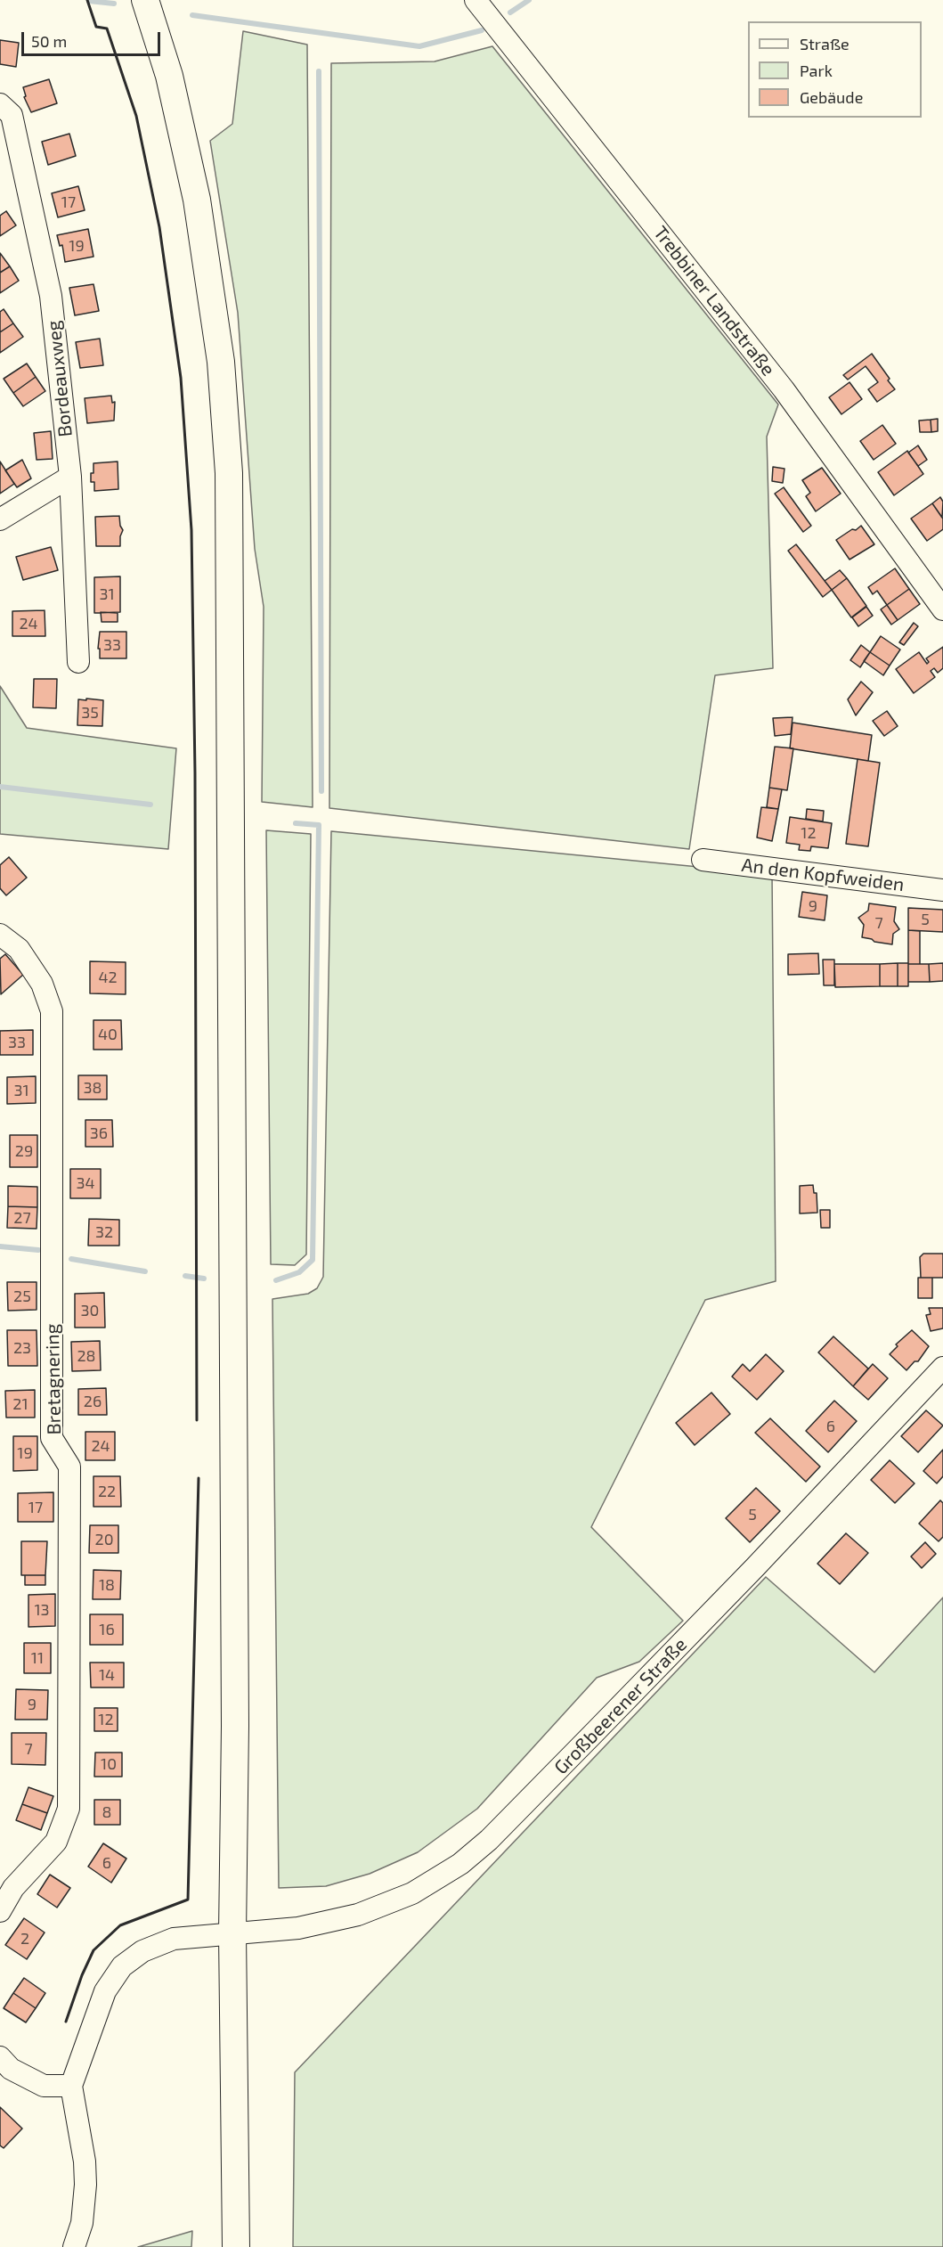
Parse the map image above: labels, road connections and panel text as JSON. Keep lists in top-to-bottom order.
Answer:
{
  "streets": {
    "street": [
      "Trebbiner Landstraße",
      "Bordeauxweg",
      "An den Kopfweiden",
      "Bretagnering",
      "Großbeerener Straße"
    ]
  },
  "house_numbers": [
    "17",
    "19",
    "31",
    "24",
    "33",
    "35",
    "12",
    "9",
    "5",
    "7",
    "42",
    "40",
    "33",
    "38",
    "31",
    "36",
    "29",
    "34",
    "27",
    "32",
    "25",
    "30",
    "23",
    "28",
    "26",
    "21",
    "6",
    "24",
    "19",
    "22",
    "17",
    "5",
    "20",
    "18",
    "13",
    "16",
    "11",
    "14",
    "9",
    "12",
    "7",
    "10",
    "8",
    "6",
    "2"
  ],
  "legend": ["Straße", "Park", "Gebäude"],
  "scale_bar": "50 m"
}
